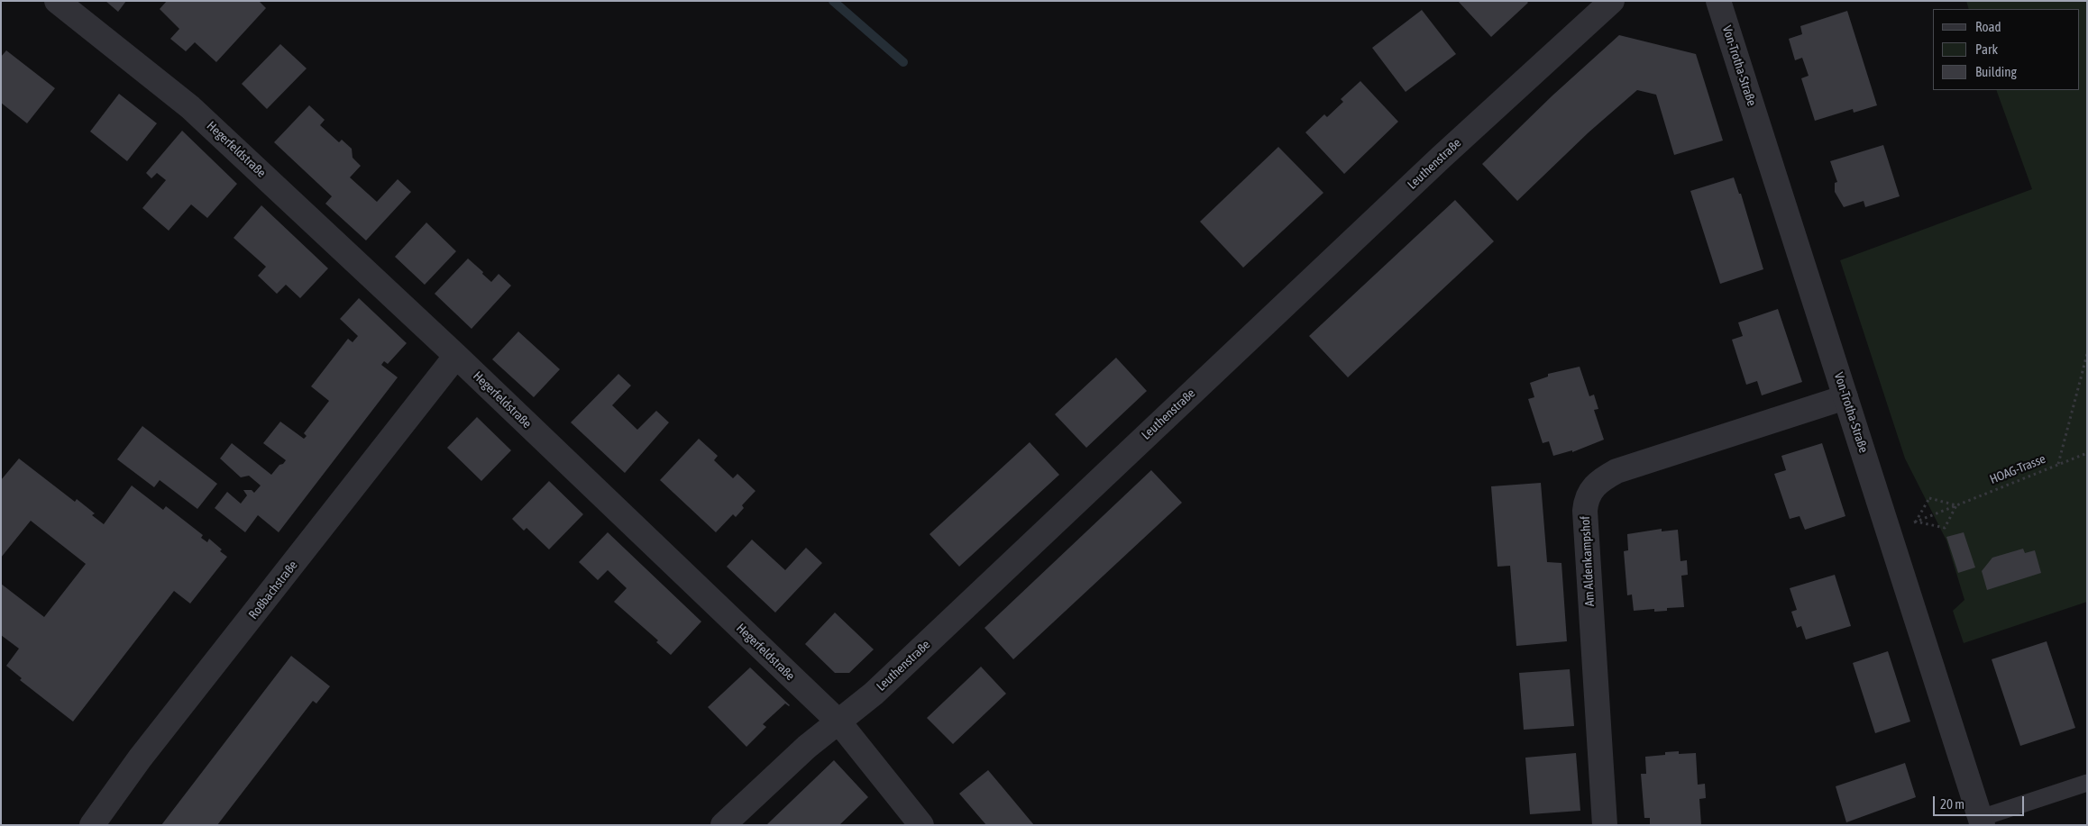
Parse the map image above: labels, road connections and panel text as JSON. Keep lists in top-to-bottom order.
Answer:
{
  "streets": {
    "street": [
      "Von-Trotha-Straße",
      "Hegerfeldstraße",
      "Leuthenstraße",
      "Am Aldenkampshof",
      "Roßbachstraße"
    ],
    "path": ["HOAG-Trasse"]
  },
  "crossings": [
    ["Von-Trotha-Straße", "Am Aldenkampshof"],
    ["Hegerfeldstraße", "Leuthenstraße"],
    ["Hegerfeldstraße", "Roßbachstraße"]
  ],
  "legend": ["Road", "Park", "Building"],
  "scale_bar": "20 m"
}
